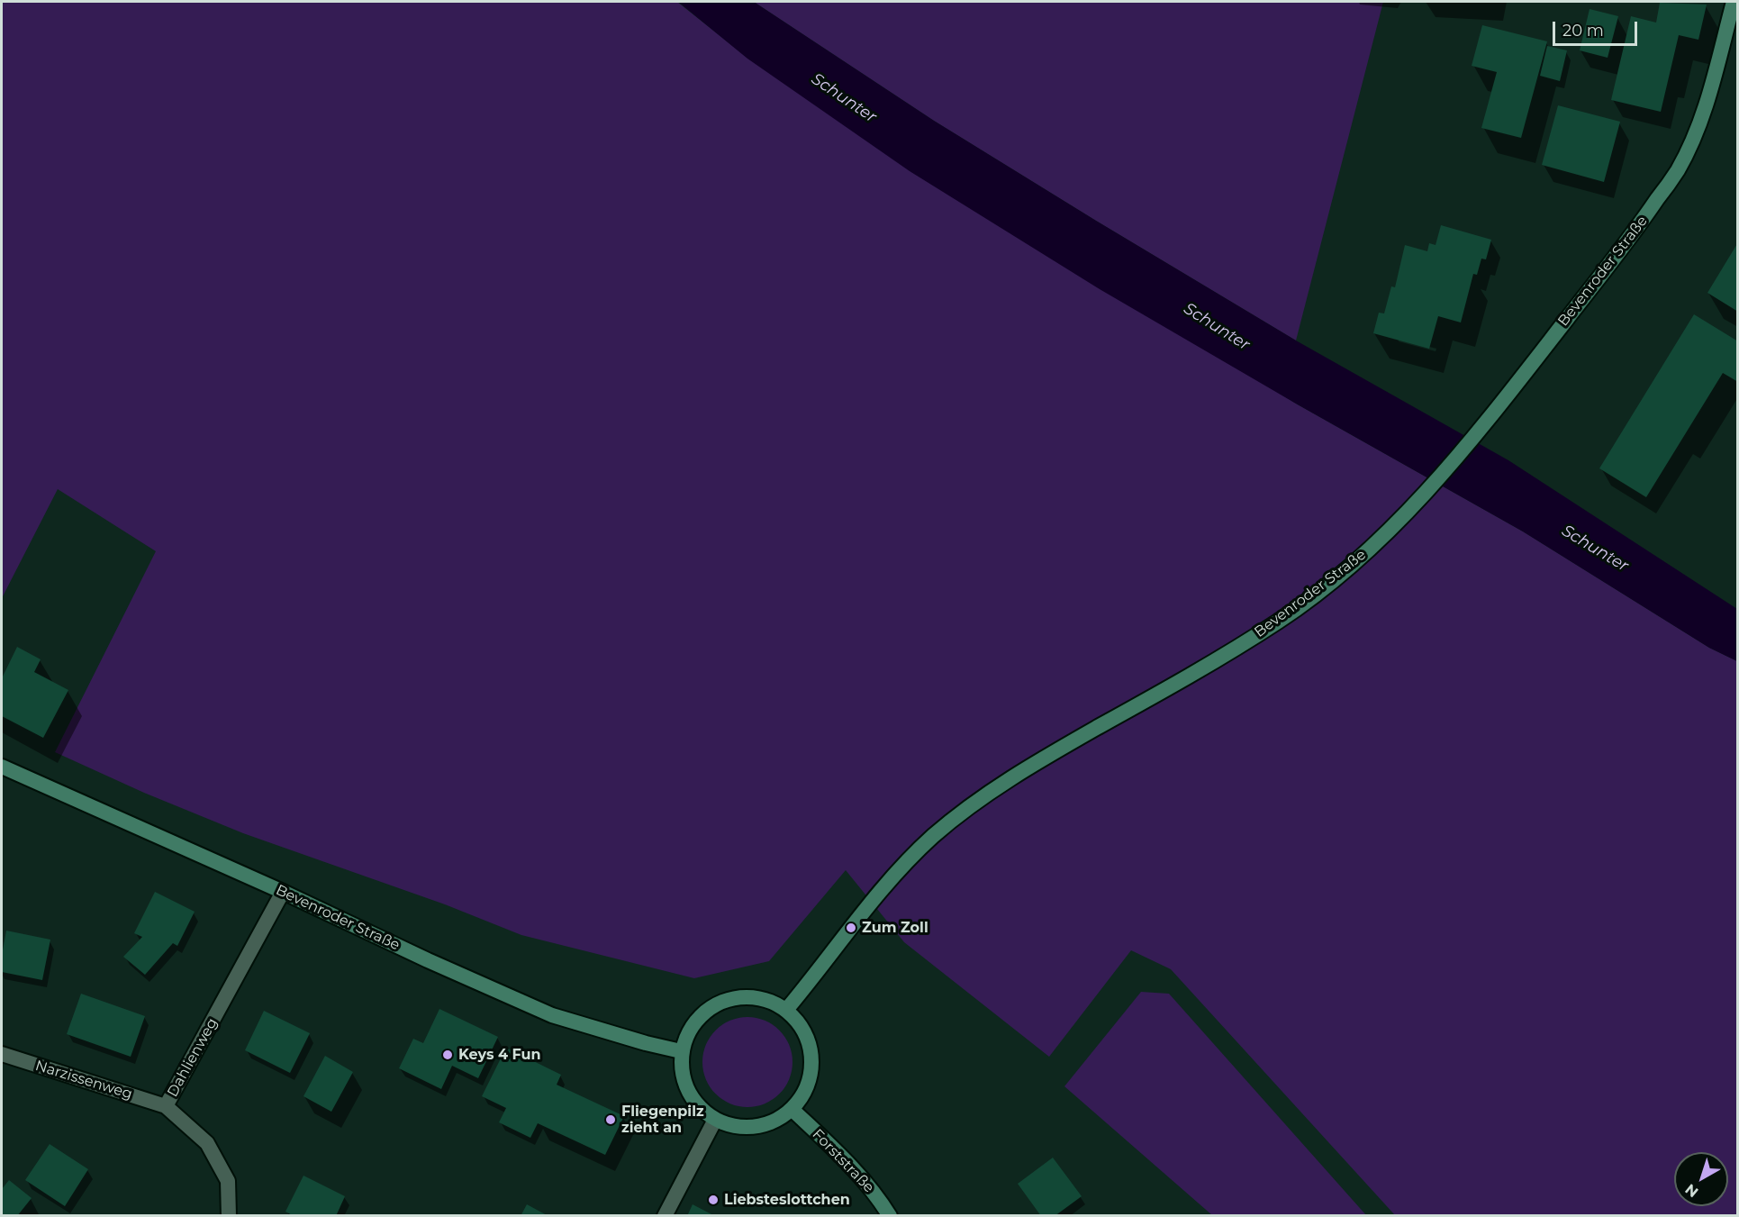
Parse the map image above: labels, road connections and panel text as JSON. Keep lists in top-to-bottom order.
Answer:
{
  "streets": {
    "main road": ["Bevenroder Straße", "Forststraße"],
    "street": ["Dahlienweg", "Narzissenweg"]
  },
  "crossings": [
    ["Bevenroder Straße", "Dahlienweg"],
    ["Bevenroder Straße", "Forststraße"],
    ["Dahlienweg", "Narzissenweg"]
  ],
  "water": ["Schunter"],
  "places": [
    "Zum Zoll",
    "Keys 4 Fun",
    "Fliegenpilz zieht an",
    "Liebsteslottchen"
  ],
  "scale_bar": "20 m",
  "north": "bottom left"
}
